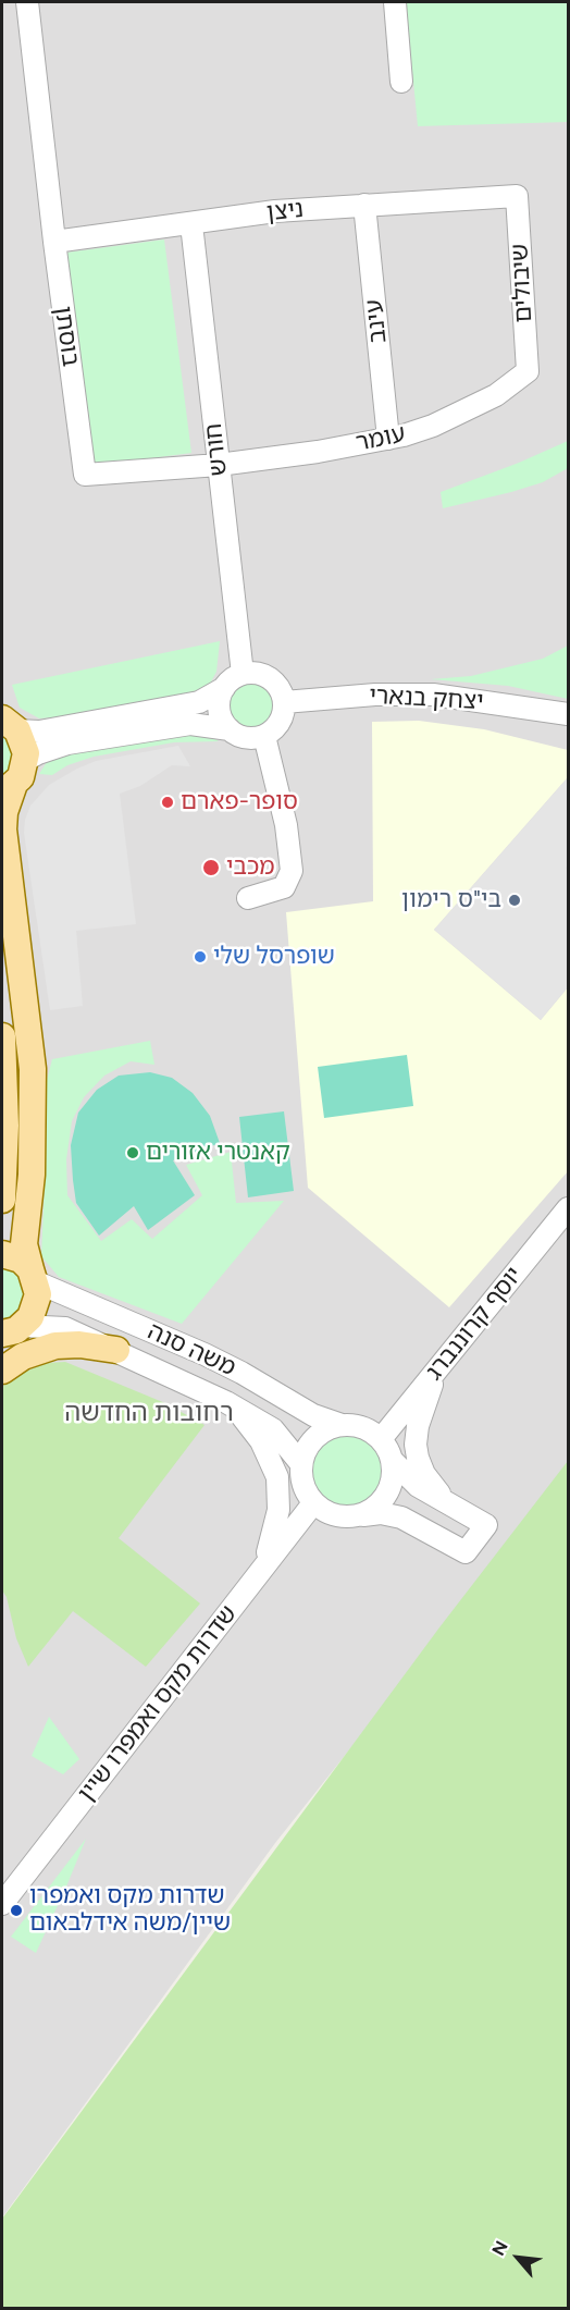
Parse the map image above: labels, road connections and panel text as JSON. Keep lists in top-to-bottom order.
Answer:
{
  "streets": {
    "street": [
      "ניצן",
      "שיבולים",
      "עינב",
      "בוסתן",
      "עומר",
      "חורש",
      "יצחק בנארי",
      "יוסף קרוננברג",
      "משה סנה",
      "שדרות מקס ואמפרו שיין"
    ]
  },
  "crossings": [
    ["ניצן", "שיבולים"],
    ["ניצן", "עינב"],
    ["ניצן", "בוסתן"],
    ["ניצן", "חורש"],
    ["שיבולים", "עומר"],
    ["עינב", "עומר"],
    ["בוסתן", "עומר"],
    ["בוסתן", "חורש"],
    ["עומר", "חורש"],
    ["חורש", "יצחק בנארי"],
    ["יוסף קרוננברג", "משה סנה"],
    ["יוסף קרוננברג", "שדרות מקס ואמפרו שיין"],
    ["משה סנה", "שדרות מקס ואמפרו שיין"]
  ],
  "districts": ["רחובות החדשה"],
  "places": [
    "סופר-פארם",
    "מכבי",
    "בי\"ס רימון",
    "שופרסל שלי",
    "קאנטרי אזורים",
    "שדרות מקס ואמפרו שיין/משה אידלבאום"
  ],
  "north": "top left"
}
